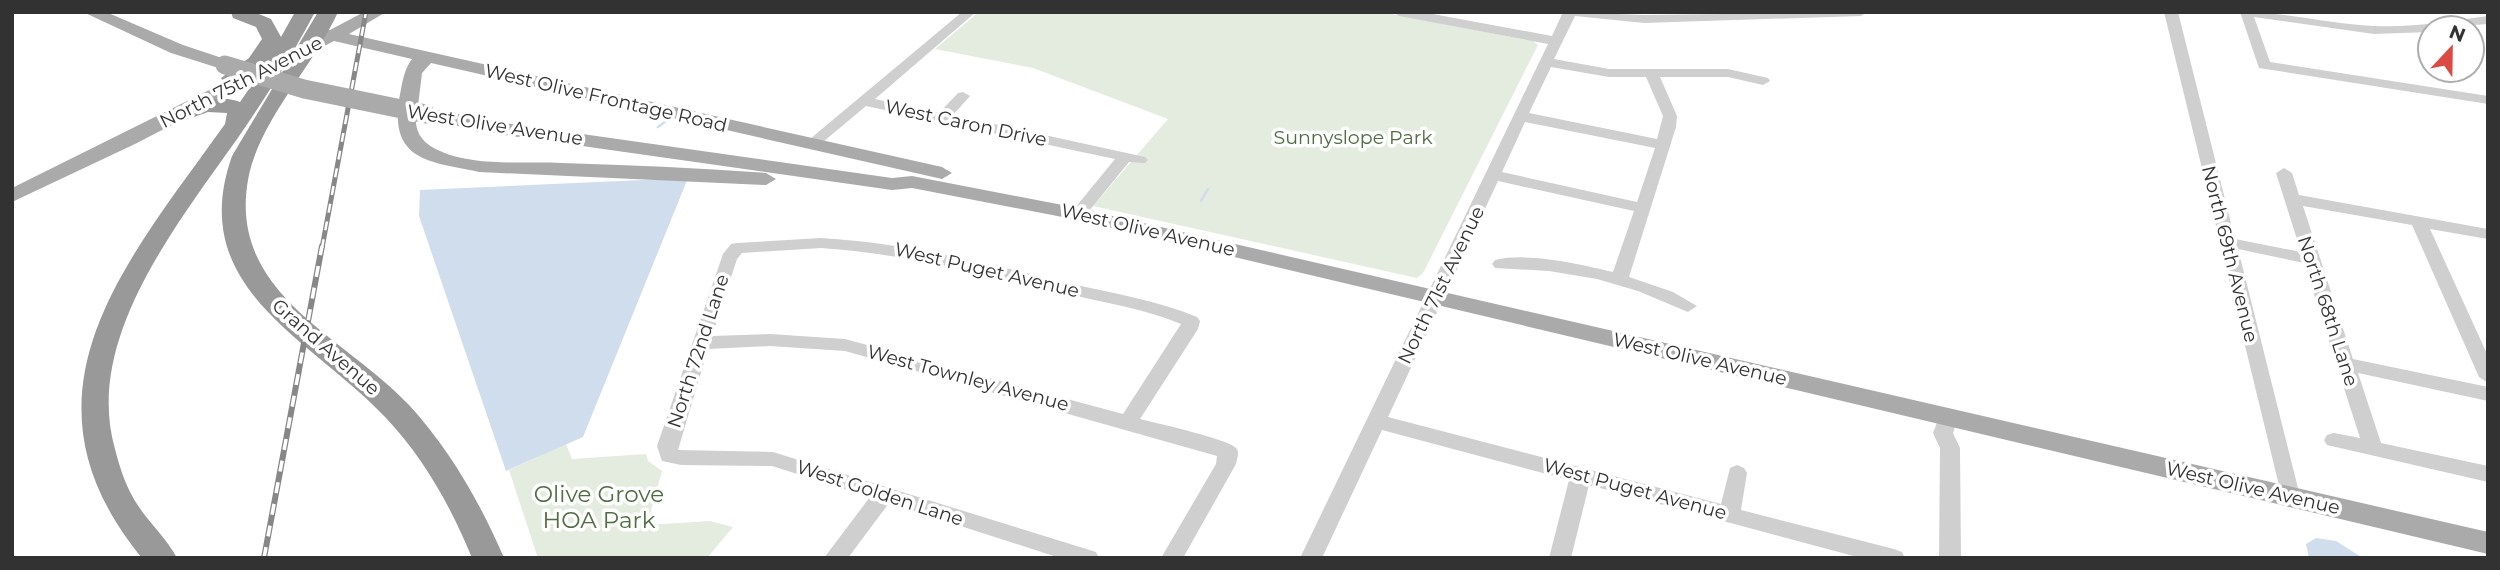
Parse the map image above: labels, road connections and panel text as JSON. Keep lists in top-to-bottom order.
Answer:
{
  "streets": {
    "highway": ["Grand Avenue"],
    "main road": ["North 75th Avenue", "West Olive Frontage Road", "West Olive Avenue"],
    "street": [
      "West Caron Drive",
      "North 69th Avenue",
      "West Puget Avenue",
      "North 71st Avenue",
      "North 68th Lane",
      "North 72nd Lane",
      "West Townley Avenue",
      "West Golden Lane"
    ]
  },
  "crossings": [
    ["North 75th Avenue", "West Olive Frontage Road"],
    ["North 75th Avenue", "West Olive Avenue"],
    ["North 75th Avenue", "Grand Avenue"],
    ["West Olive Frontage Road", "West Caron Drive"],
    ["West Olive Frontage Road", "West Olive Avenue"],
    ["West Olive Frontage Road", "Grand Avenue"],
    ["West Caron Drive", "West Olive Avenue"],
    ["West Olive Avenue", "North 69th Avenue"],
    ["West Olive Avenue", "North 71st Avenue"],
    ["West Puget Avenue", "North 71st Avenue"],
    ["West Puget Avenue", "North 72nd Lane"],
    ["West Puget Avenue", "West Townley Avenue"],
    ["North 72nd Lane", "West Townley Avenue"],
    ["North 72nd Lane", "West Golden Lane"]
  ],
  "parks": ["Sunnyslope Park", "Olive Grove HOA Park"],
  "north": "top"
}
